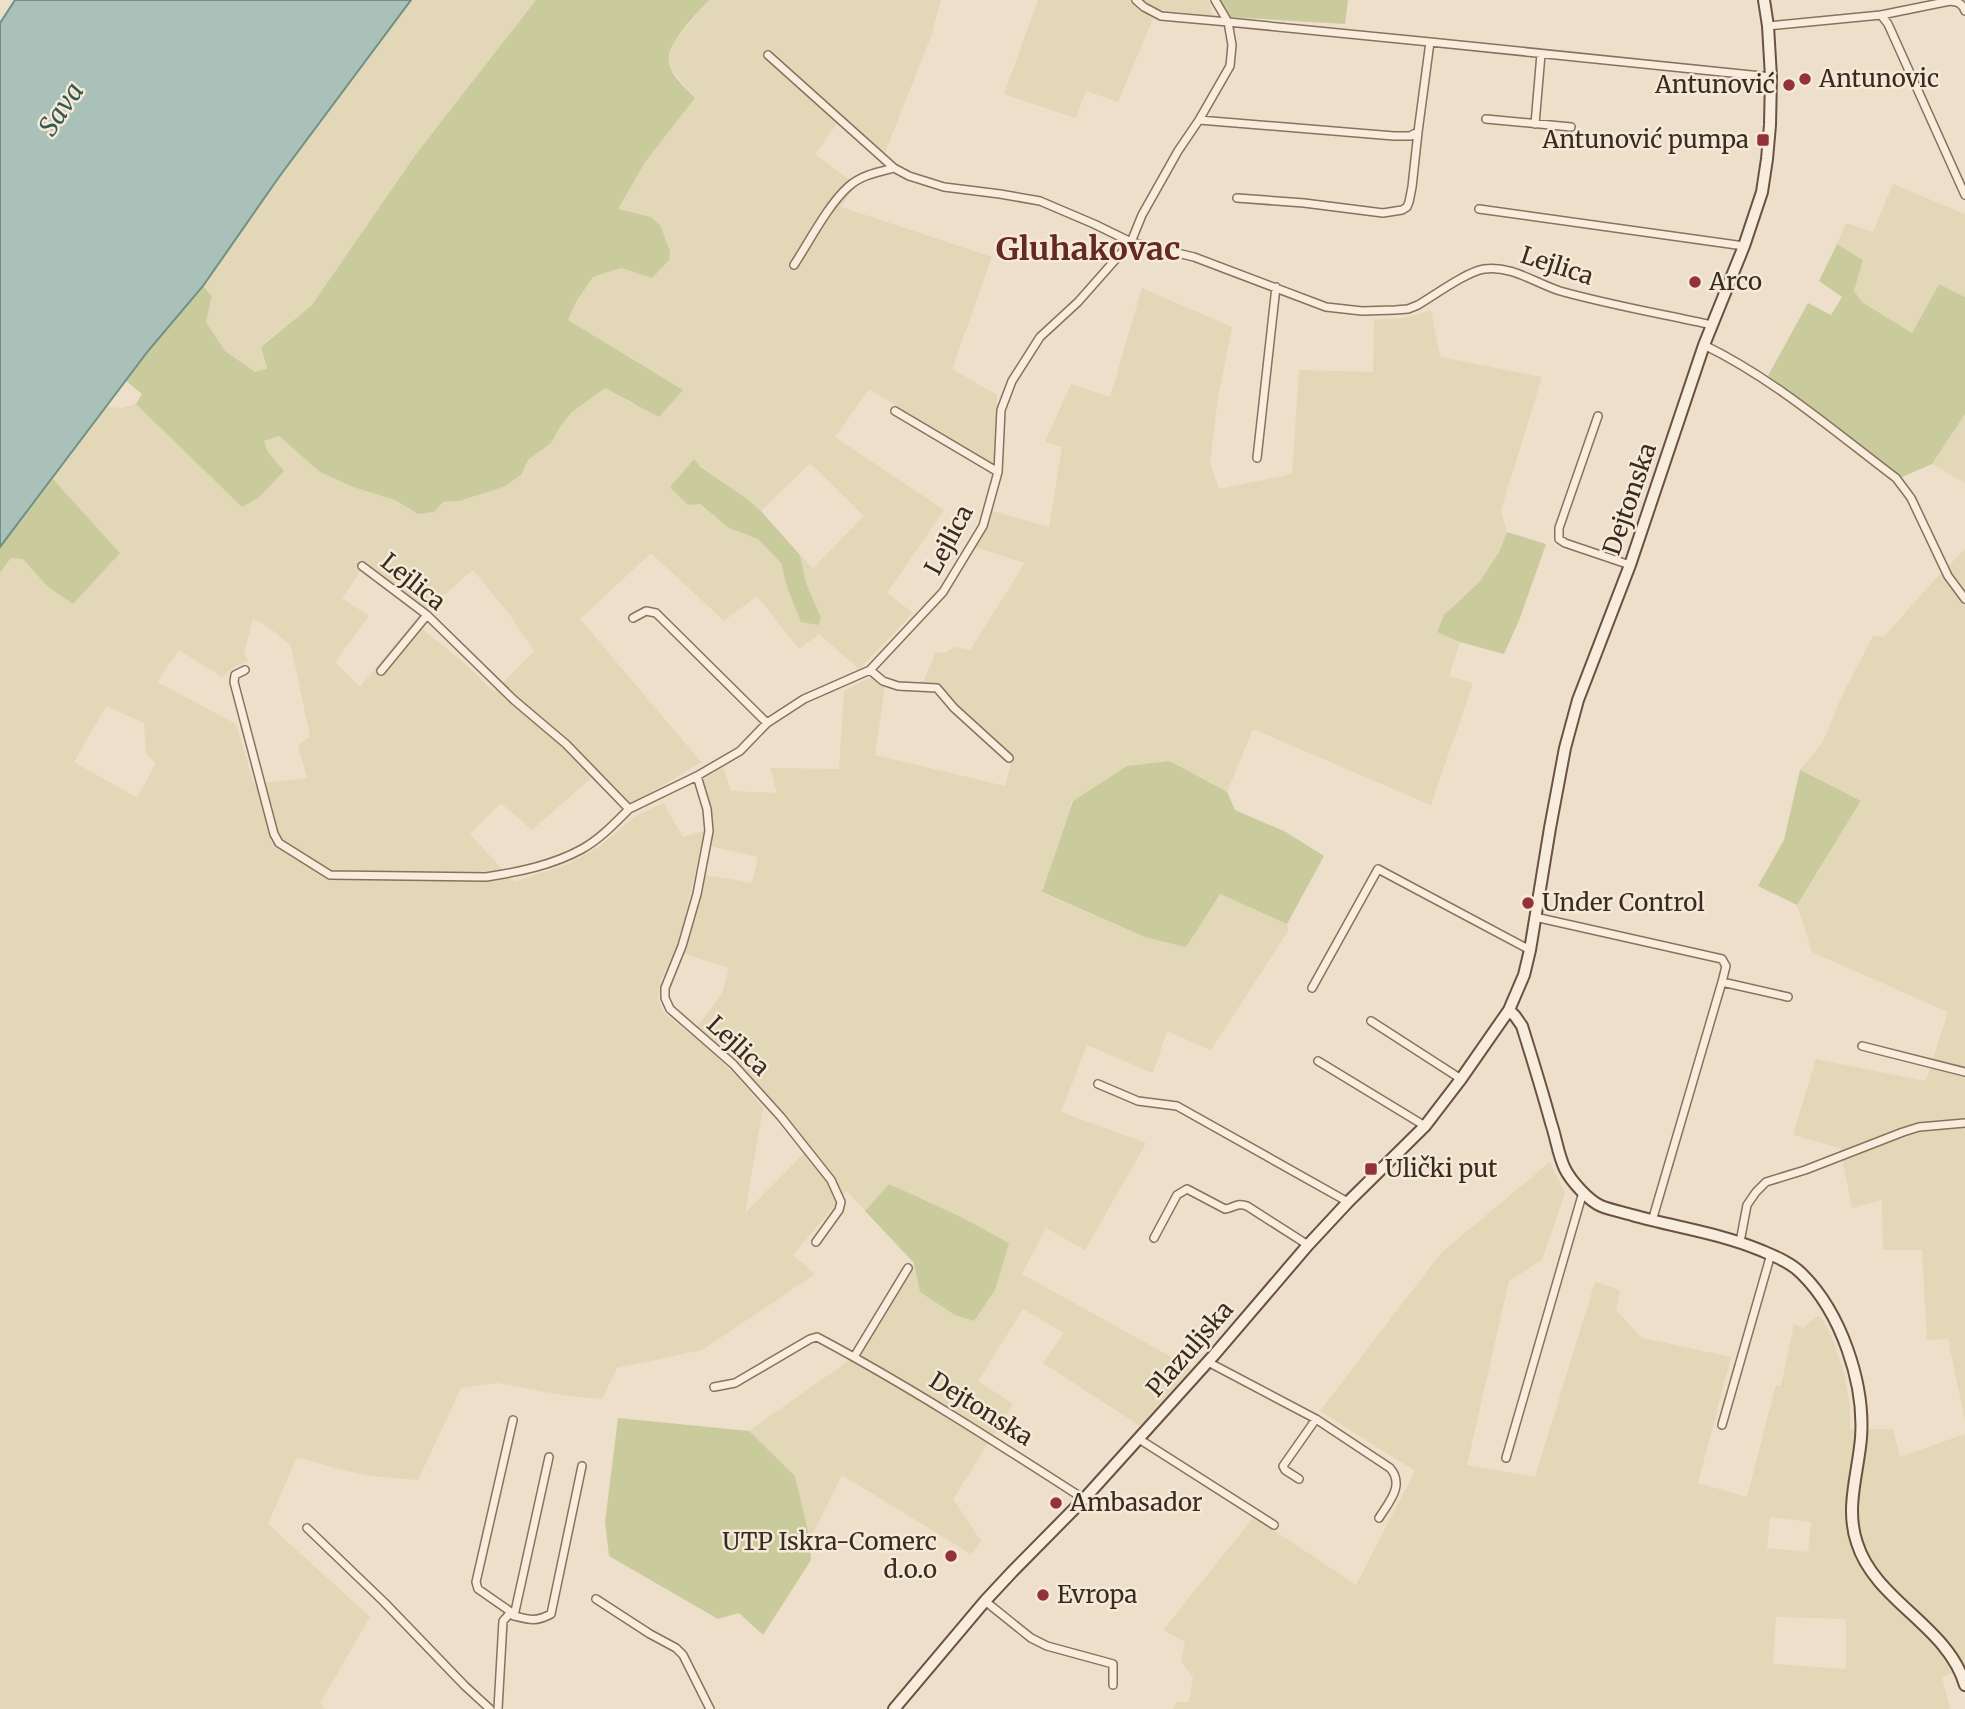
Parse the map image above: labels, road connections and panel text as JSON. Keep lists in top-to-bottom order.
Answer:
{
  "streets": {
    "main road": ["Dejtonska", "Plazuljska"],
    "street": ["Lejlica"]
  },
  "crossings": [
    ["Lejlica", "Dejtonska"],
    ["Dejtonska", "Plazuljska"]
  ],
  "districts": ["Gluhakovac"],
  "water": ["Sava"],
  "places": {
    "other": [
      "Antunovic",
      "Antunović",
      "Arco",
      "Under Control",
      "Ambasador",
      "UTP Iskra-Comerc d.o.o",
      "Evropa"
    ],
    "transit": ["Antunović pumpa", "Ulički put"]
  }
}
